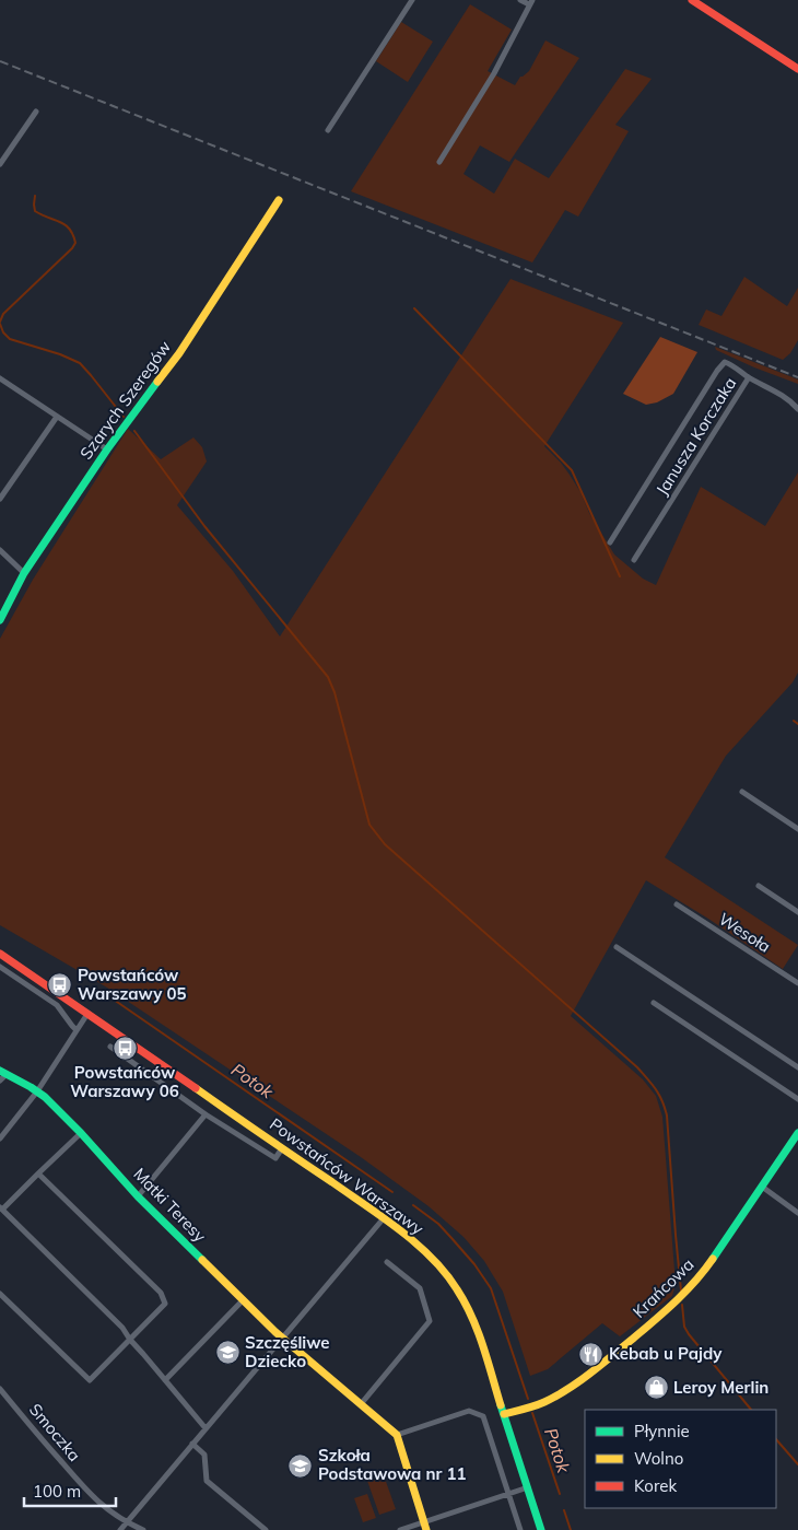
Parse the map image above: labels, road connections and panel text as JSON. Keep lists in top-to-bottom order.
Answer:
{
  "streets": {
    "street": [
      "Szarych Szeregów",
      "Janusza Korczaka",
      "Wesoła",
      "Powstańców Warszawy",
      "Matki Teresy",
      "Krańcowa",
      "Smoczka"
    ]
  },
  "crossings": [
    ["Powstańców Warszawy", "Krańcowa"]
  ],
  "water": ["Potok"],
  "places": {
    "bus stop": ["Powstańców Warszawy 05", "Powstańców Warszawy 06"],
    "school or university": ["Szczęśliwe Dziecko", "Szkoła Podstawowa nr 11"],
    "restaurant": ["Kebab u Pajdy"],
    "shop": ["Leroy Merlin"]
  },
  "legend": ["Płynnie", "Wolno", "Korek"],
  "scale_bar": "100 m"
}
